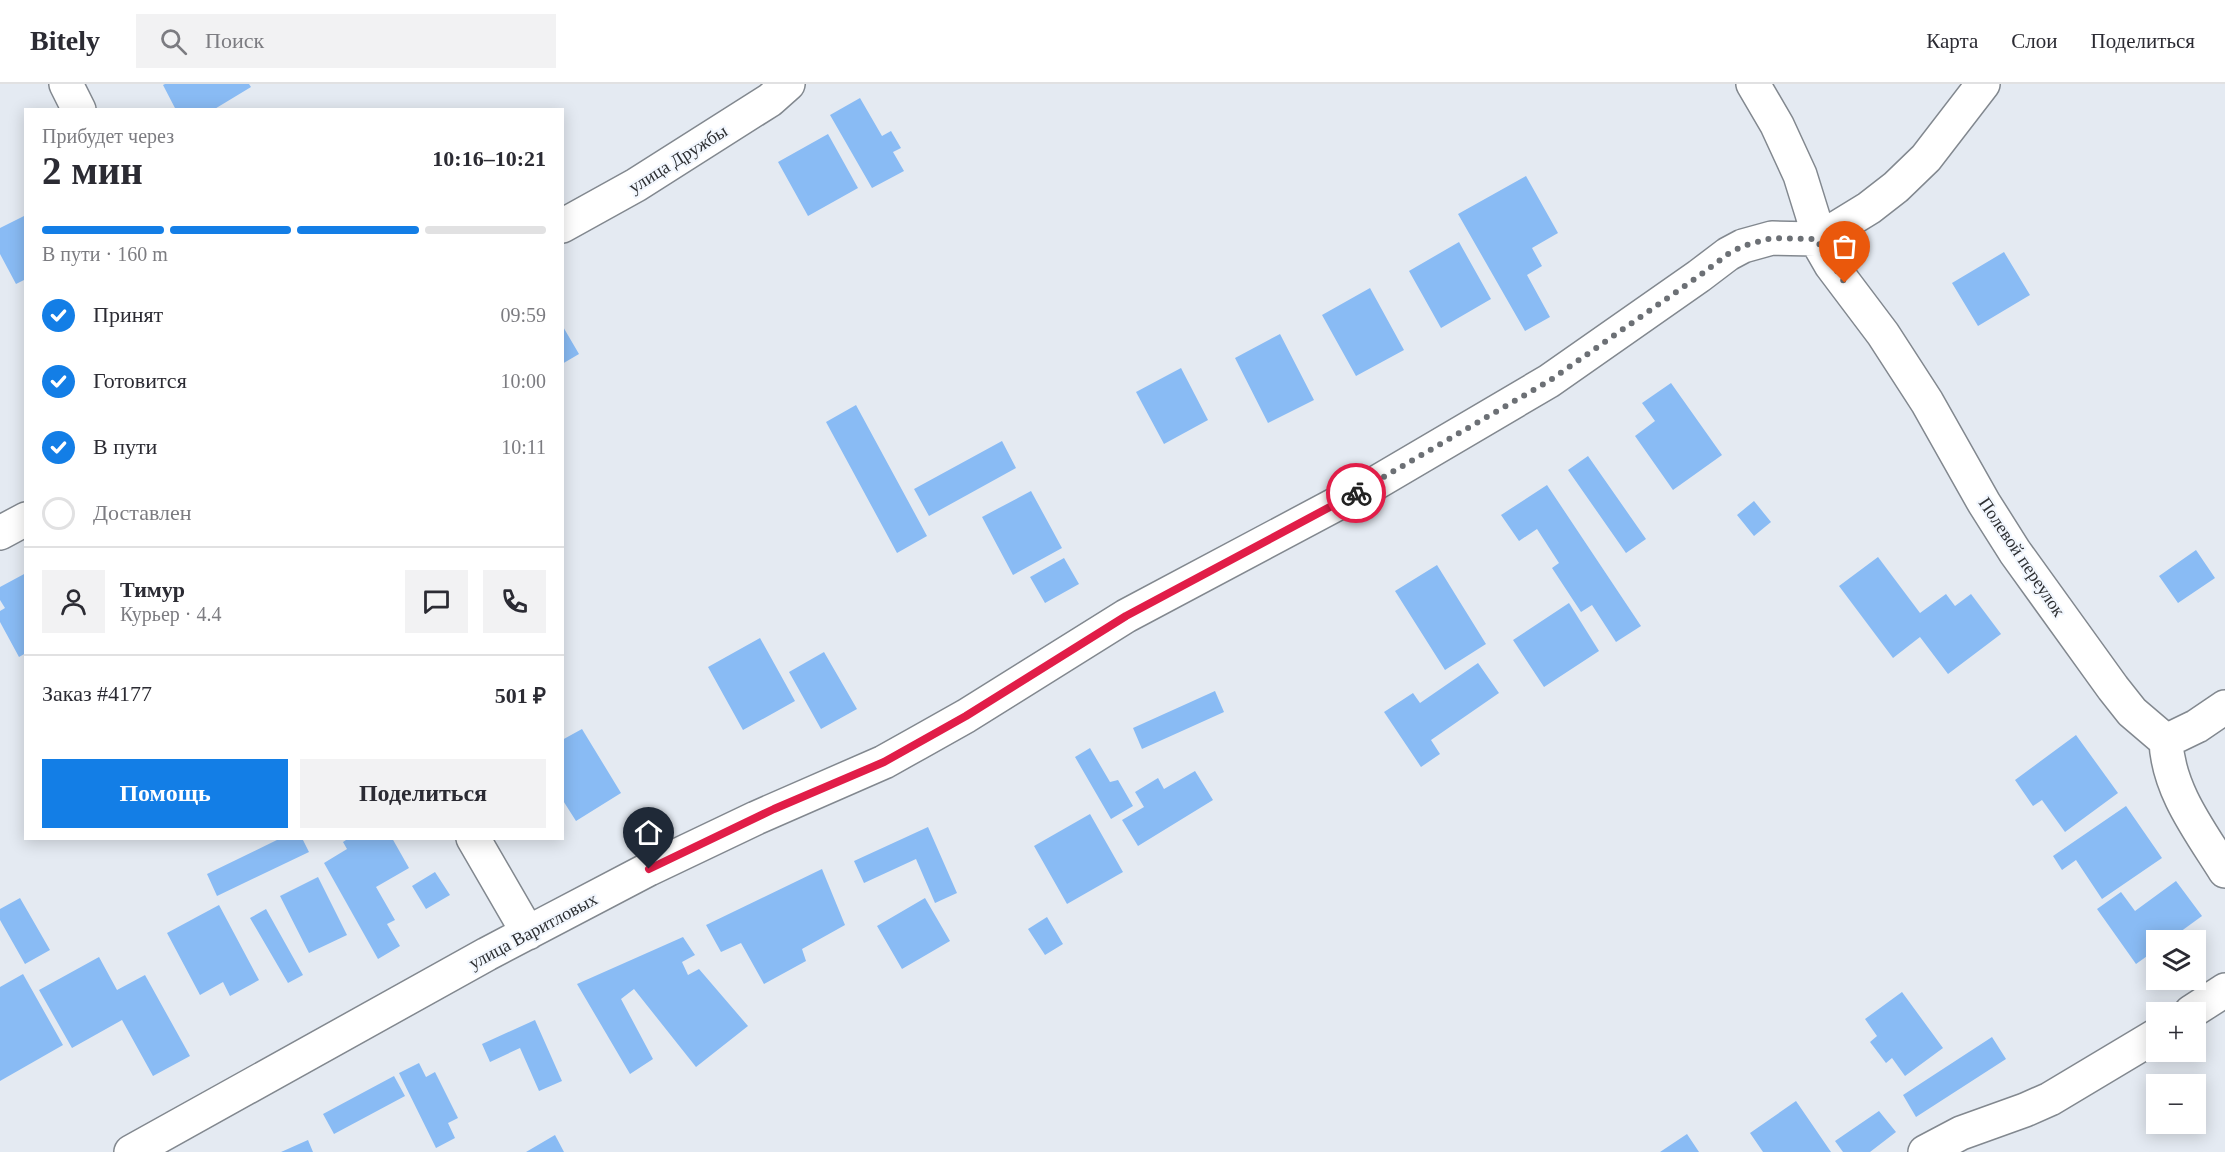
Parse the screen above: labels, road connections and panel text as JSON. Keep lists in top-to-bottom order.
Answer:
{
  "streets": {
    "street": ["улица Дружбы", "Полевой переулок", "улица Варитловых"]
  },
  "crossings": [
    ["Полевой переулок", "улица Варитловых"]
  ],
  "page": {
    "header": "Bitely",
    "search": "Поиск",
    "nav": ["Карта", "Слои", "Поделиться"],
    "heading": ["2 мин", "Прибудет через", "10:16–10:21"],
    "panel": [
      "Тимур",
      "Курьер · 4.4",
      "Заказ #4177",
      "501 ₽"
    ],
    "bar": "В пути · 160 m",
    "list": [
      ["Принят", "09:59"],
      ["Готовится", "10:00"],
      ["В пути", "10:11"],
      "Доставлен"
    ],
    "buttons": ["Помощь", "Поделиться"],
    "map_buttons": ["+", "−"]
  }
}
